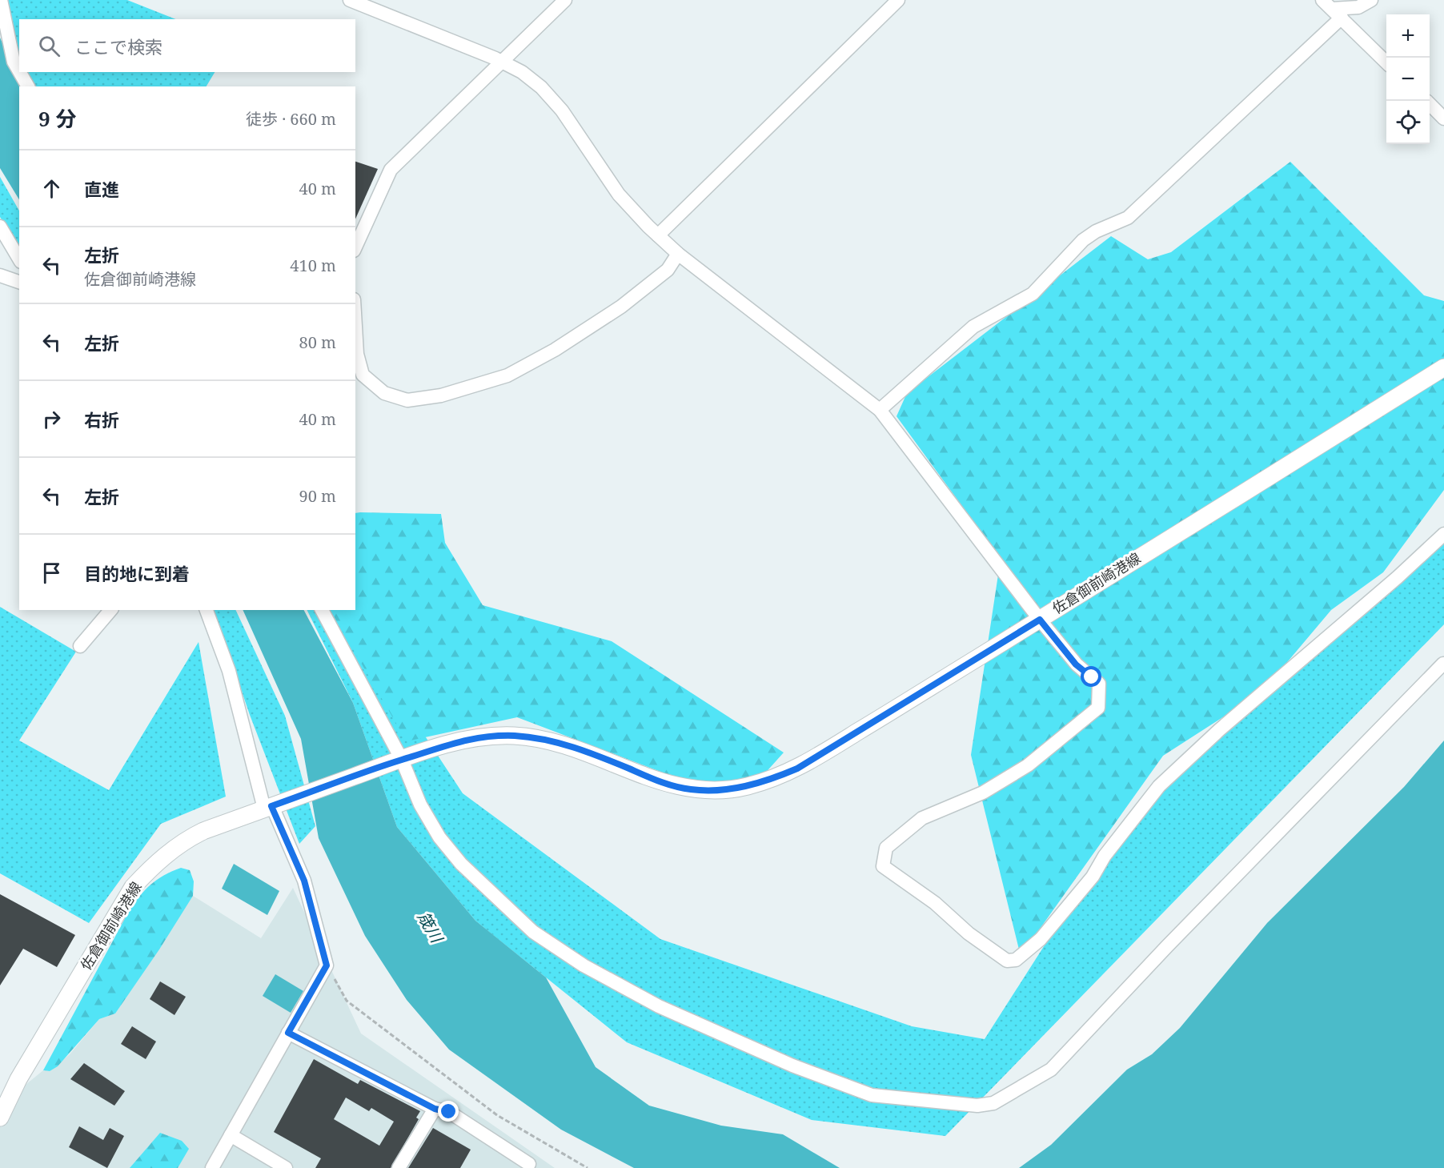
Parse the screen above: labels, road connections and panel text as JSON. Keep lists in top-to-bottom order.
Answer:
{
  "streets": {
    "main road": ["佐倉御前崎港線"]
  },
  "water": ["筬川"],
  "page": {
    "map_buttons": ["+", "−"],
    "search": "ここで検索",
    "heading": ["9 分", "徒歩 · 660 m"],
    "list": [
      ["直進", "40 m"],
      ["左折", "佐倉御前崎港線", "410 m"],
      ["左折", "80 m"],
      ["右折", "40 m"],
      ["左折", "90 m"],
      "目的地に到着"
    ]
  }
}
